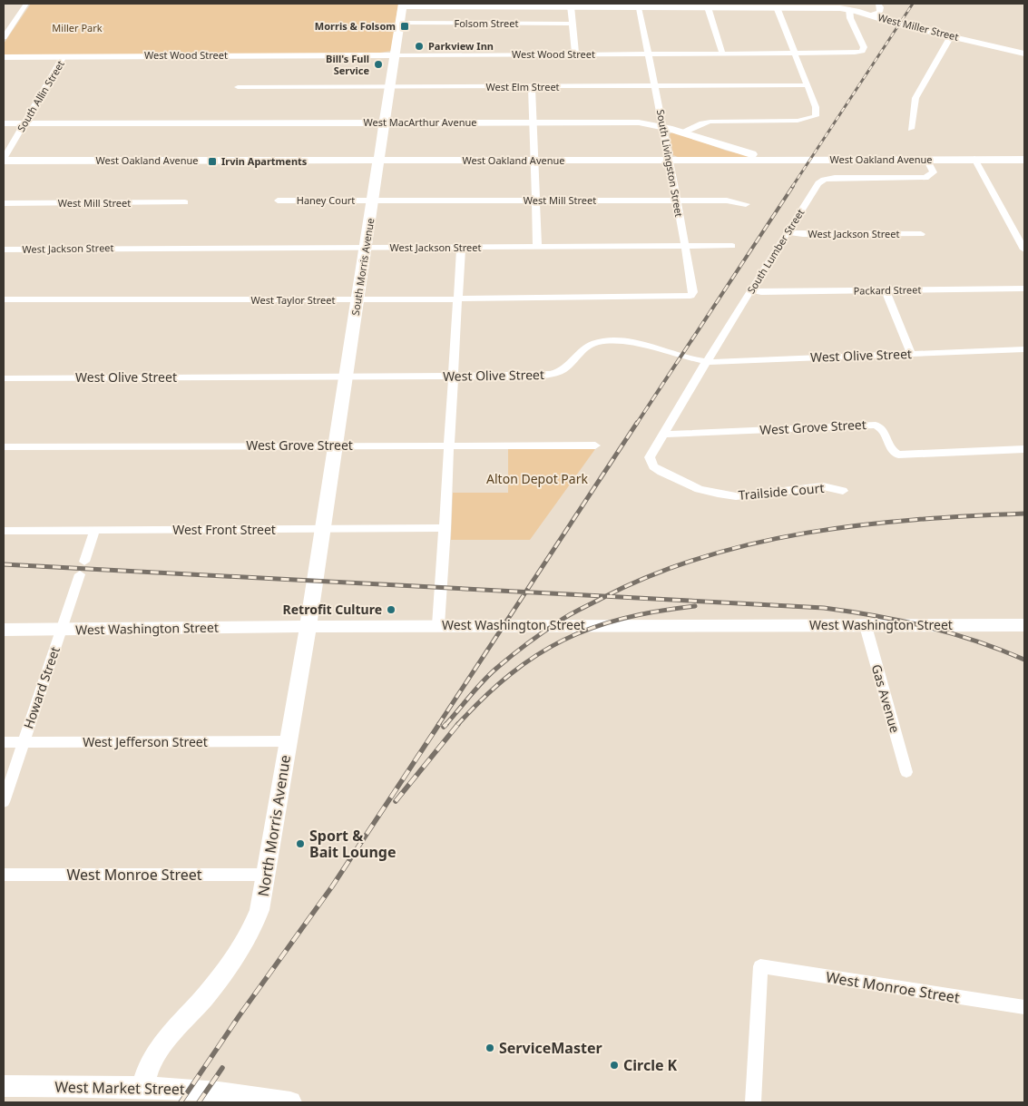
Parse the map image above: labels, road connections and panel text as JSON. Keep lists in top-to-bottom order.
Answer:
{
  "streets": {
    "main road": [
      "West Miller Street",
      "West Wood Street",
      "West MacArthur Avenue",
      "West Oakland Avenue",
      "South Morris Avenue",
      "West Washington Street",
      "North Morris Avenue",
      "West Market Street"
    ],
    "street": [
      "Folsom Street",
      "West Elm Street",
      "South Allin Street",
      "South Livingston Street",
      "Haney Court",
      "West Mill Street",
      "West Jackson Street",
      "South Lumber Street",
      "Packard Street",
      "West Taylor Street",
      "West Olive Street",
      "West Grove Street",
      "Trailside Court",
      "West Front Street",
      "Howard Street",
      "Gas Avenue",
      "West Jefferson Street",
      "West Monroe Street"
    ]
  },
  "crossings": [
    ["Folsom Street", "South Morris Avenue"],
    ["West Miller Street", "West Wood Street"],
    ["West Miller Street", "South Livingston Street"],
    ["West Miller Street", "South Morris Avenue"],
    ["West Wood Street", "South Allin Street"],
    ["West Wood Street", "South Livingston Street"],
    ["West Wood Street", "South Morris Avenue"],
    ["West Elm Street", "South Livingston Street"],
    ["West Elm Street", "South Morris Avenue"],
    ["South Allin Street", "West MacArthur Avenue"],
    ["South Allin Street", "West Oakland Avenue"],
    ["West MacArthur Avenue", "West Oakland Avenue"],
    ["West MacArthur Avenue", "South Livingston Street"],
    ["West MacArthur Avenue", "South Morris Avenue"],
    ["West Oakland Avenue", "South Livingston Street"],
    ["West Oakland Avenue", "South Lumber Street"],
    ["West Oakland Avenue", "South Morris Avenue"],
    ["South Livingston Street", "West Mill Street"],
    ["South Livingston Street", "West Jackson Street"],
    ["South Livingston Street", "West Taylor Street"],
    ["Haney Court", "West Mill Street"],
    ["Haney Court", "South Morris Avenue"],
    ["West Mill Street", "South Morris Avenue"],
    ["West Jackson Street", "South Lumber Street"],
    ["West Jackson Street", "South Morris Avenue"],
    ["South Lumber Street", "Packard Street"],
    ["South Lumber Street", "West Olive Street"],
    ["South Lumber Street", "West Grove Street"],
    ["South Lumber Street", "Trailside Court"],
    ["South Morris Avenue", "West Taylor Street"],
    ["South Morris Avenue", "West Olive Street"],
    ["South Morris Avenue", "West Grove Street"],
    ["South Morris Avenue", "West Front Street"],
    ["South Morris Avenue", "North Morris Avenue"],
    ["West Grove Street", "Trailside Court"],
    ["West Front Street", "Howard Street"],
    ["West Front Street", "North Morris Avenue"],
    ["West Washington Street", "Howard Street"],
    ["West Washington Street", "Gas Avenue"],
    ["West Washington Street", "North Morris Avenue"],
    ["Howard Street", "West Jefferson Street"],
    ["West Jefferson Street", "North Morris Avenue"],
    ["North Morris Avenue", "West Monroe Street"],
    ["North Morris Avenue", "West Market Street"]
  ],
  "parks": ["Miller Park", "Alton Depot Park"],
  "places": {
    "transit": ["Morris & Folsom", "Irvin Apartments"],
    "other": [
      "Parkview Inn",
      "Bill's Full Service",
      "Retrofit Culture",
      "Sport & Bait Lounge",
      "ServiceMaster",
      "Circle K"
    ]
  }
}
